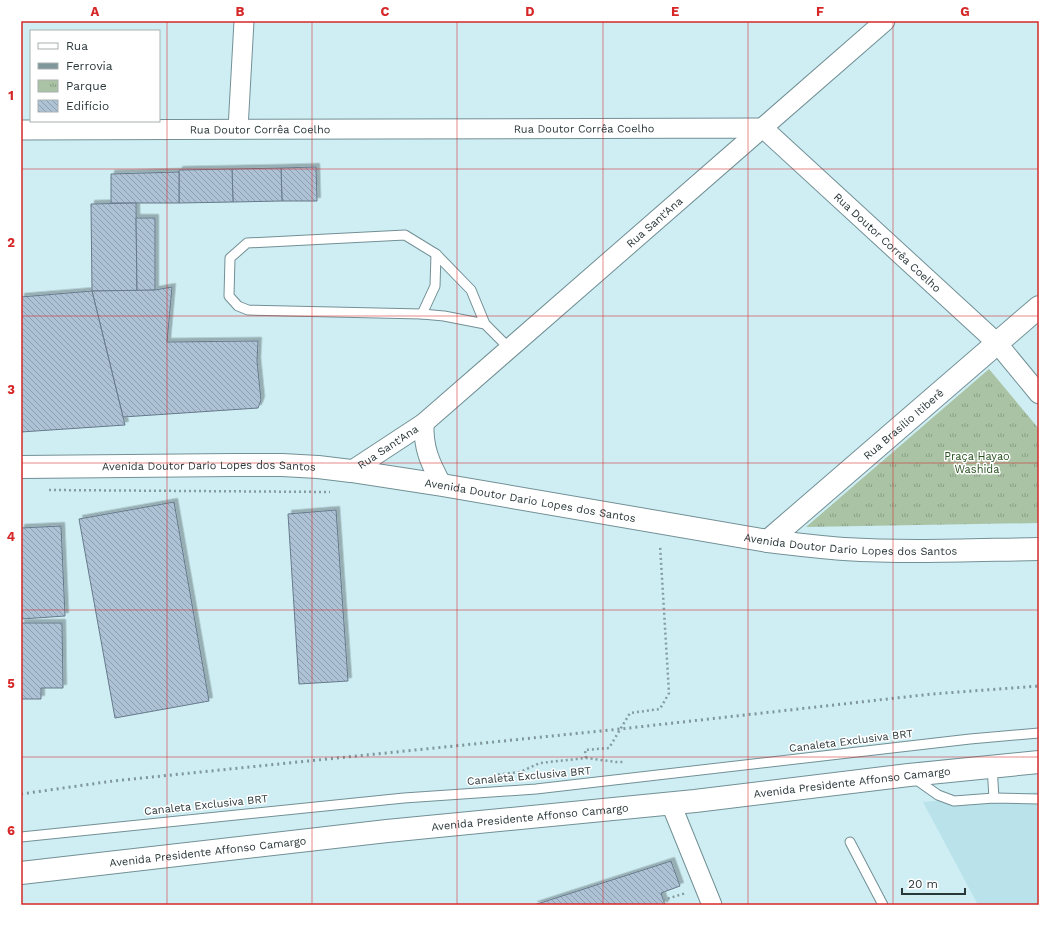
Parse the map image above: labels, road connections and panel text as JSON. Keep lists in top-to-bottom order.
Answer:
{
  "streets": {
    "main road": ["Rua Brasílio Itiberê", "Avenida Doutor Dario Lopes dos Santos", "Avenida Presidente Affonso Camargo"],
    "street": ["Rua Doutor Corrêa Coelho", "Rua Sant'Ana"],
    "lane": ["Canaleta Exclusiva BRT"]
  },
  "crossings": [
    ["Rua Doutor Corrêa Coelho", "Rua Sant'Ana"],
    ["Rua Doutor Corrêa Coelho", "Rua Brasílio Itiberê"],
    ["Rua Sant'Ana", "Avenida Doutor Dario Lopes dos Santos"],
    ["Rua Brasílio Itiberê", "Avenida Doutor Dario Lopes dos Santos"]
  ],
  "parks": ["Praça Hayao Washida"],
  "legend": [
    "Rua",
    "Ferrovia",
    "Parque",
    "Edifício"
  ],
  "scale_bar": "20 m",
  "grid": {
    "columns": [
      "A",
      "B",
      "C",
      "D",
      "E",
      "F",
      "G"
    ],
    "rows": [
      "1",
      "2",
      "3",
      "4",
      "5",
      "6"
    ]
  }
}
